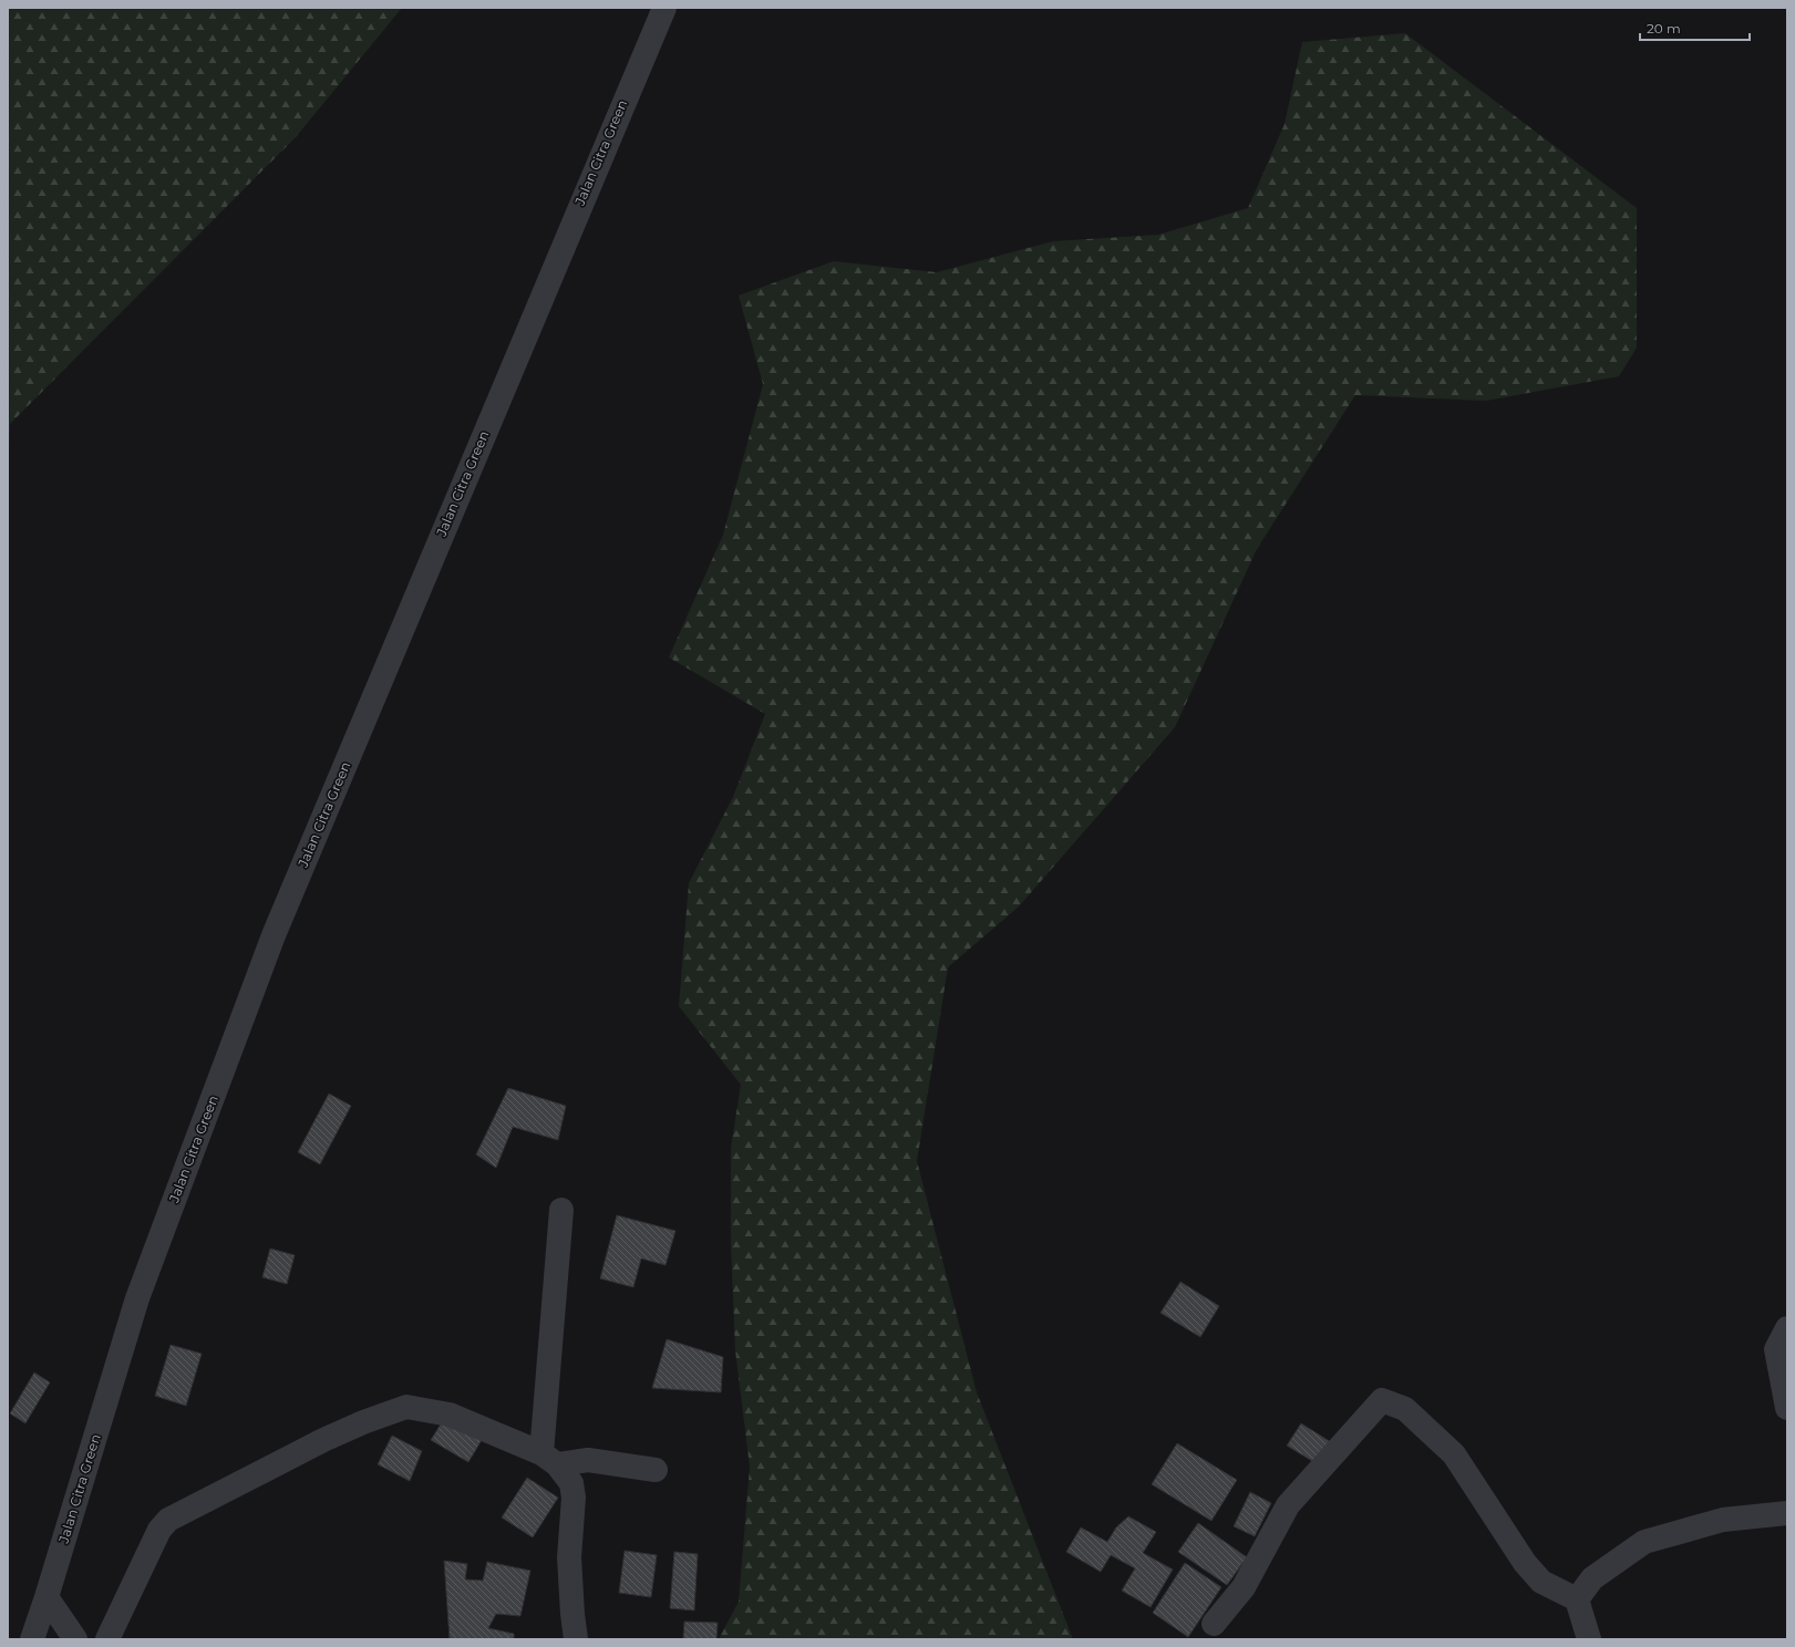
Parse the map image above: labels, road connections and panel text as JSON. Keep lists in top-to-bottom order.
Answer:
{
  "streets": {
    "street": ["Jalan Citra Green"]
  },
  "scale_bar": "20 m"
}
